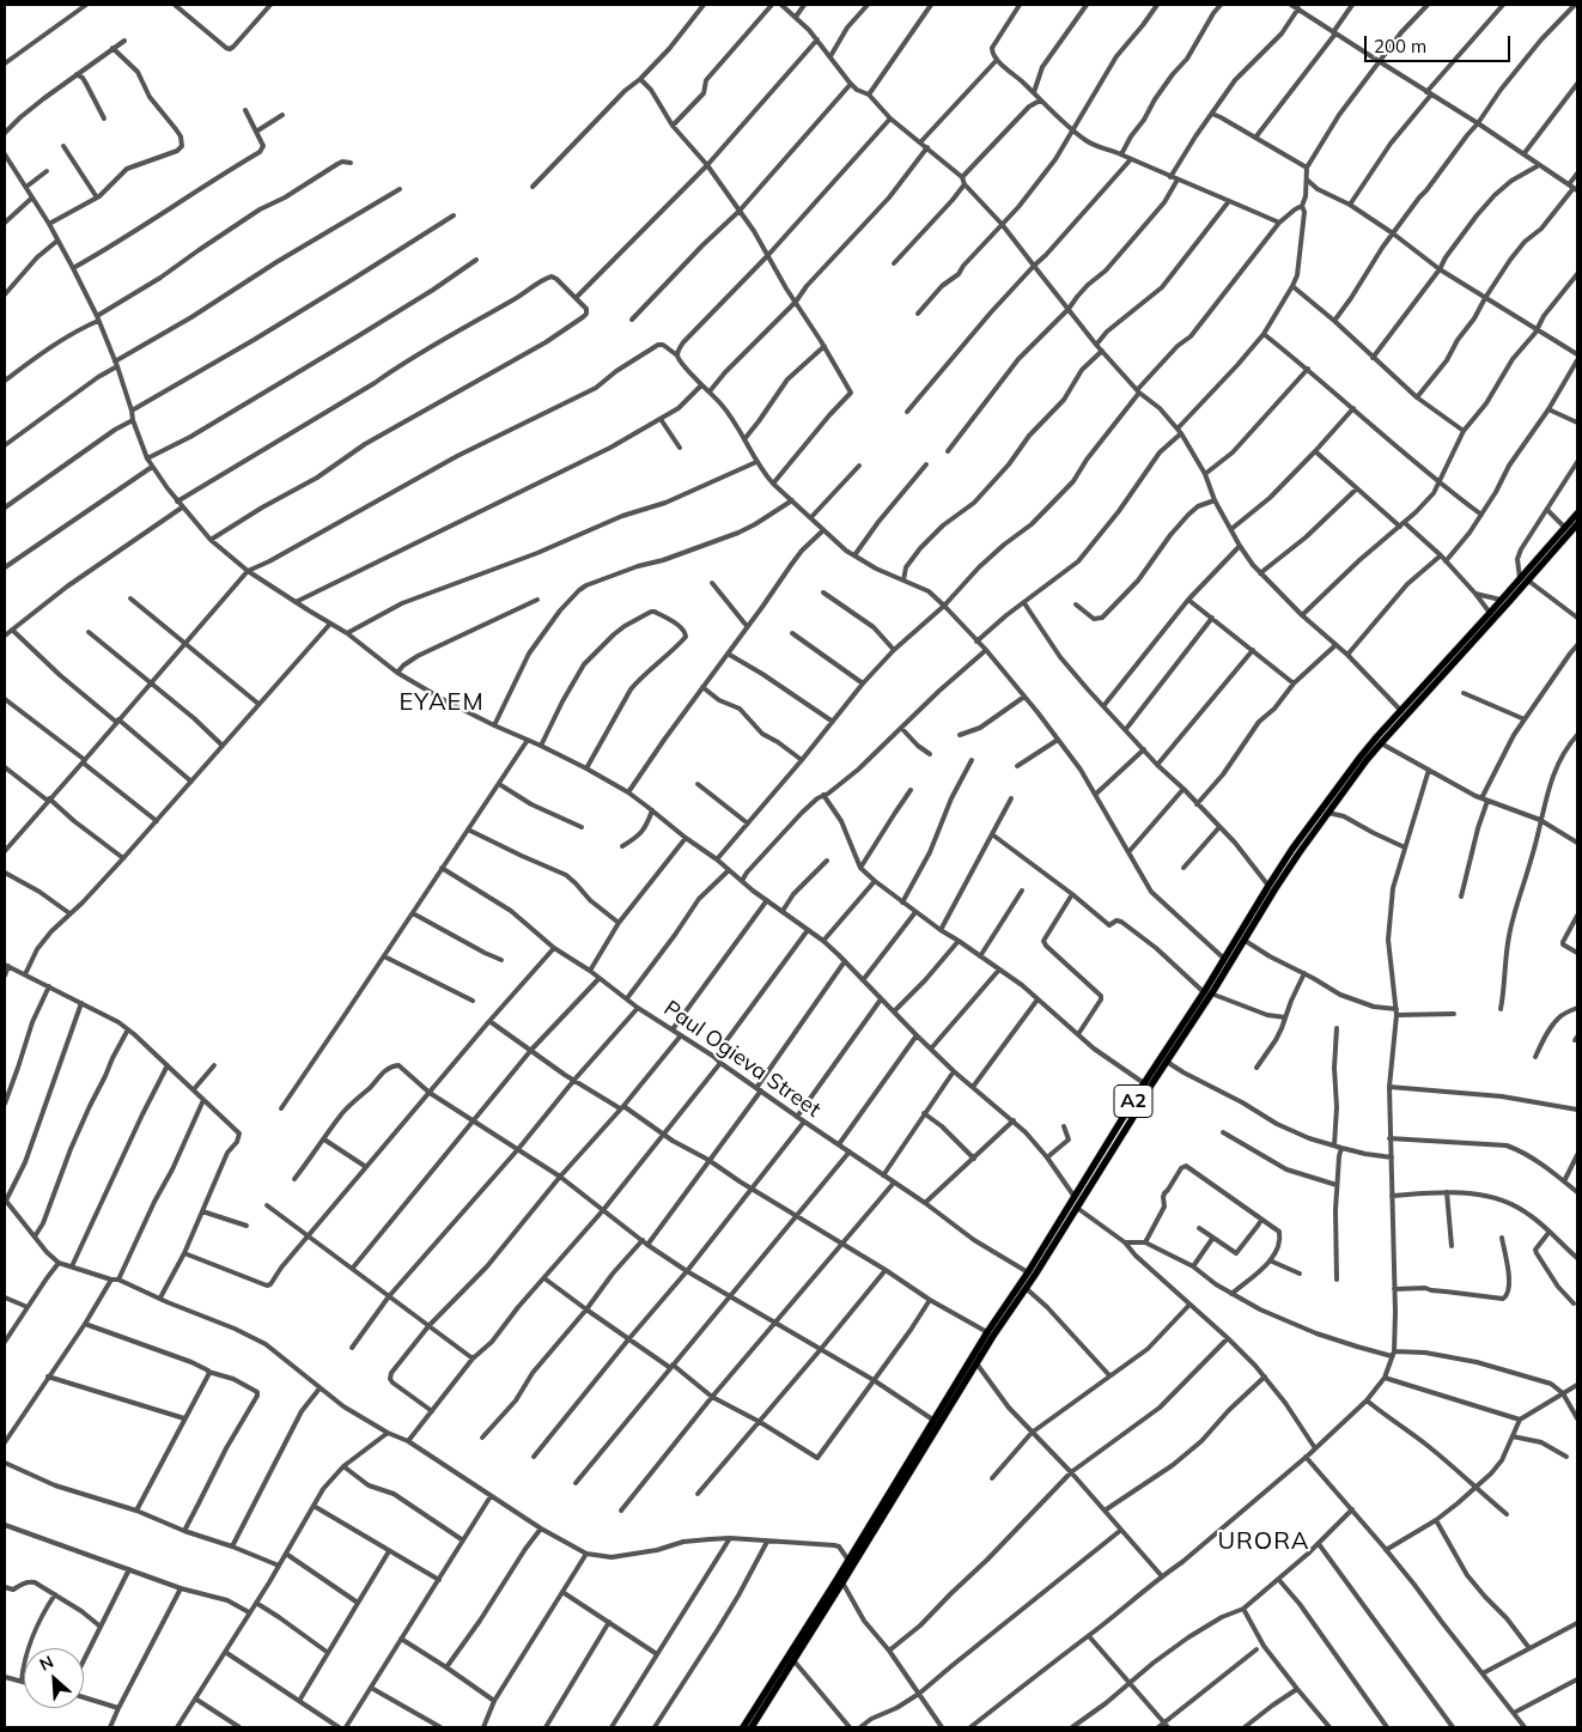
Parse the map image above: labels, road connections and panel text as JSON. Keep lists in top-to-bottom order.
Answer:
{
  "streets": {
    "highway": ["A2"],
    "street": ["Paul Ogieva Street"]
  },
  "crossings": [
    ["Paul Ogieva Street", "A2"]
  ],
  "districts": ["EYAEM", "URORA"],
  "scale_bar": "200 m",
  "north": "top left"
}
